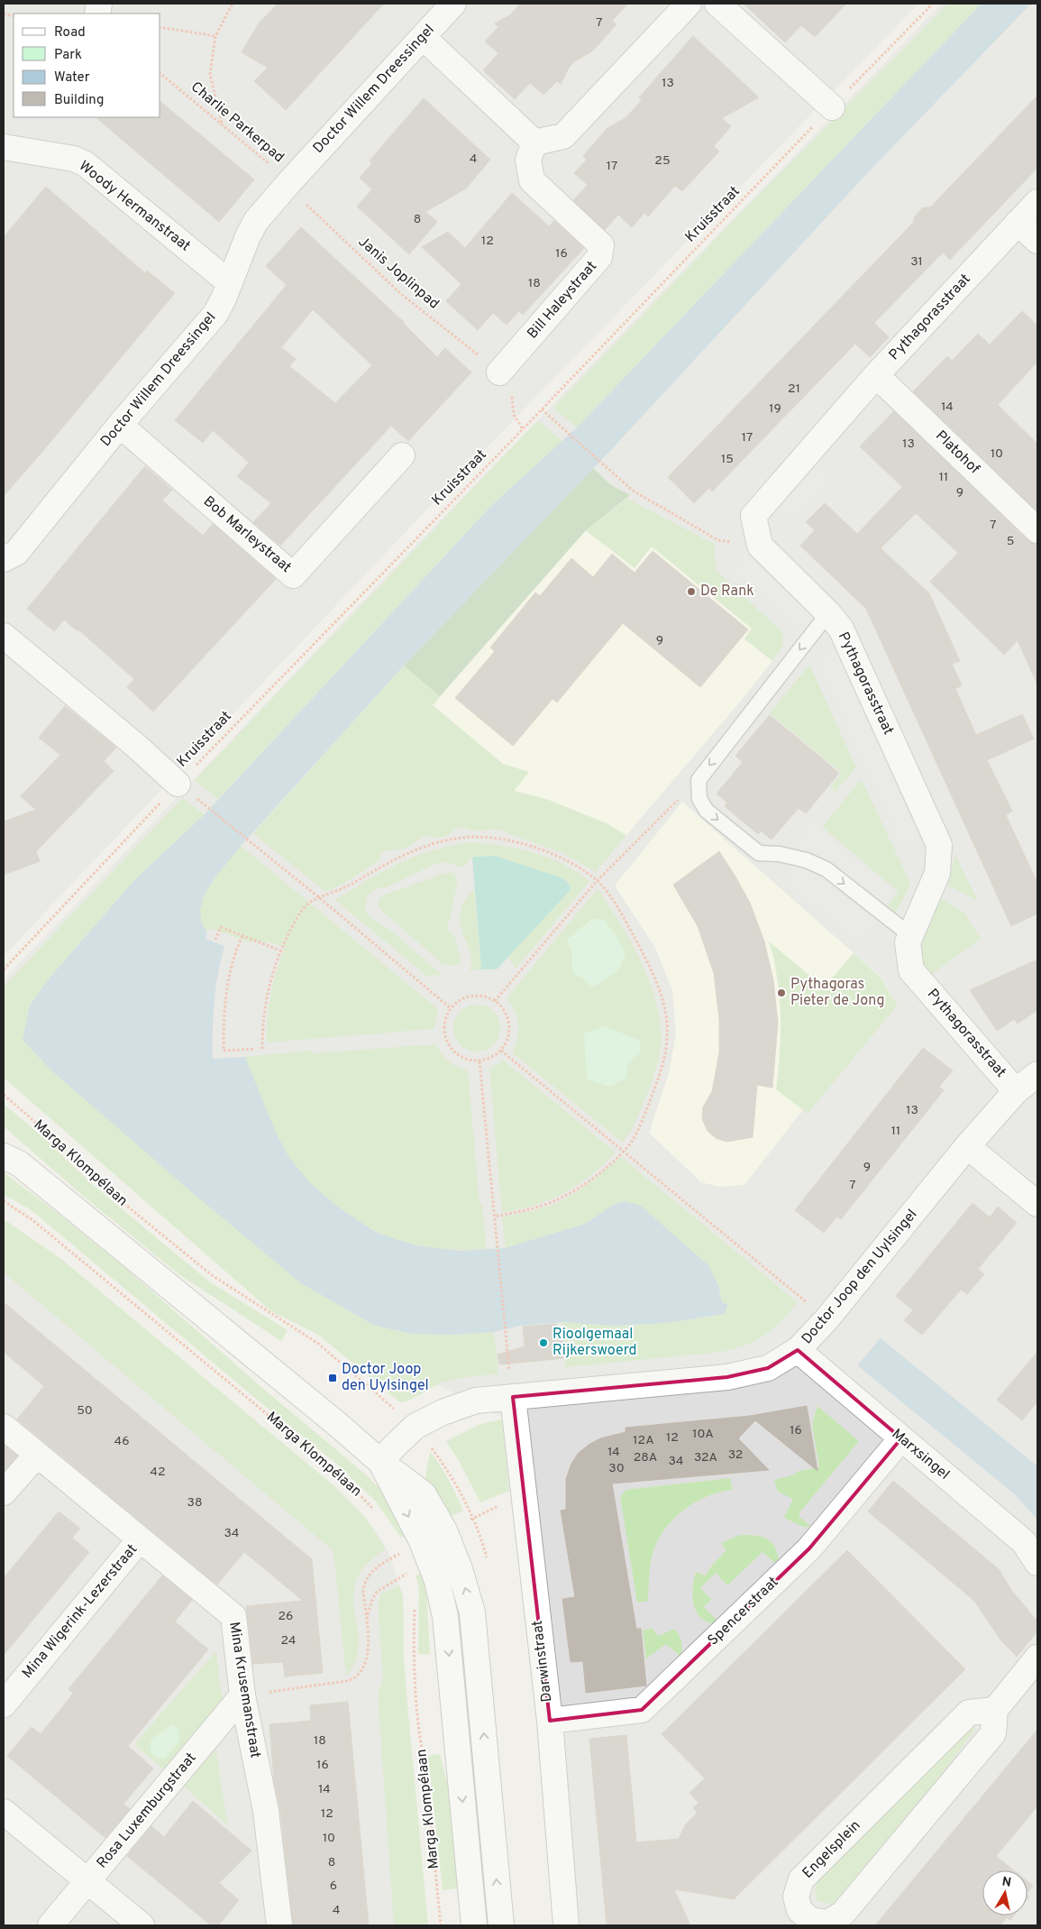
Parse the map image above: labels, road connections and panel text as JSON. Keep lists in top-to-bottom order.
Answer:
{
  "streets": {
    "street": [
      "Doctor Willem Dreessingel",
      "Woody Hermanstraat",
      "Bill Haleystraat",
      "Pythagorasstraat",
      "Platohof",
      "Bob Marleystraat",
      "Doctor Joop den Uylsingel",
      "Marxsingel",
      "Mina Wigerink-Lezerstraat",
      "Spencerstraat",
      "Darwinstraat",
      "Mina Krusemanstraat",
      "Rosa Luxemburgstraat",
      "Engelsplein"
    ],
    "path": [
      "Charlie Parkerpad",
      "Kruisstraat",
      "Janis Joplinpad",
      "Marga Klompélaan"
    ]
  },
  "crossings": [
    ["Doctor Willem Dreessingel", "Charlie Parkerpad"],
    ["Doctor Willem Dreessingel", "Woody Hermanstraat"],
    ["Doctor Willem Dreessingel", "Janis Joplinpad"],
    ["Doctor Willem Dreessingel", "Bob Marleystraat"],
    ["Charlie Parkerpad", "Janis Joplinpad"],
    ["Kruisstraat", "Janis Joplinpad"],
    ["Janis Joplinpad", "Bill Haleystraat"],
    ["Pythagorasstraat", "Platohof"],
    ["Pythagorasstraat", "Doctor Joop den Uylsingel"],
    ["Marga Klompélaan", "Doctor Joop den Uylsingel"],
    ["Doctor Joop den Uylsingel", "Marxsingel"],
    ["Doctor Joop den Uylsingel", "Darwinstraat"],
    ["Marxsingel", "Spencerstraat"],
    ["Mina Wigerink-Lezerstraat", "Mina Krusemanstraat"],
    ["Spencerstraat", "Darwinstraat"],
    ["Mina Krusemanstraat", "Rosa Luxemburgstraat"]
  ],
  "places": {
    "other": ["De Rank", "Pythagoras Pieter de Jong", "Rioolgemaal Rijkerswoerd"],
    "transit": ["Doctor Joop den Uylsingel"]
  },
  "house_numbers": [
    "7",
    "13",
    "4",
    "25",
    "17",
    "8",
    "12",
    "16",
    "31",
    "18",
    "21",
    "14",
    "19",
    "17",
    "13",
    "10",
    "15",
    "11",
    "9",
    "7",
    "5",
    "9",
    "13",
    "11",
    "9",
    "7",
    "50",
    "16",
    "10A",
    "12",
    "12A",
    "46",
    "14",
    "32",
    "28A",
    "32A",
    "34",
    "30",
    "42",
    "38",
    "34",
    "26",
    "24",
    "18",
    "16",
    "14",
    "12",
    "10",
    "8",
    "6",
    "4"
  ],
  "legend": [
    "Road",
    "Park",
    "Water",
    "Building"
  ],
  "north": "top"
}
